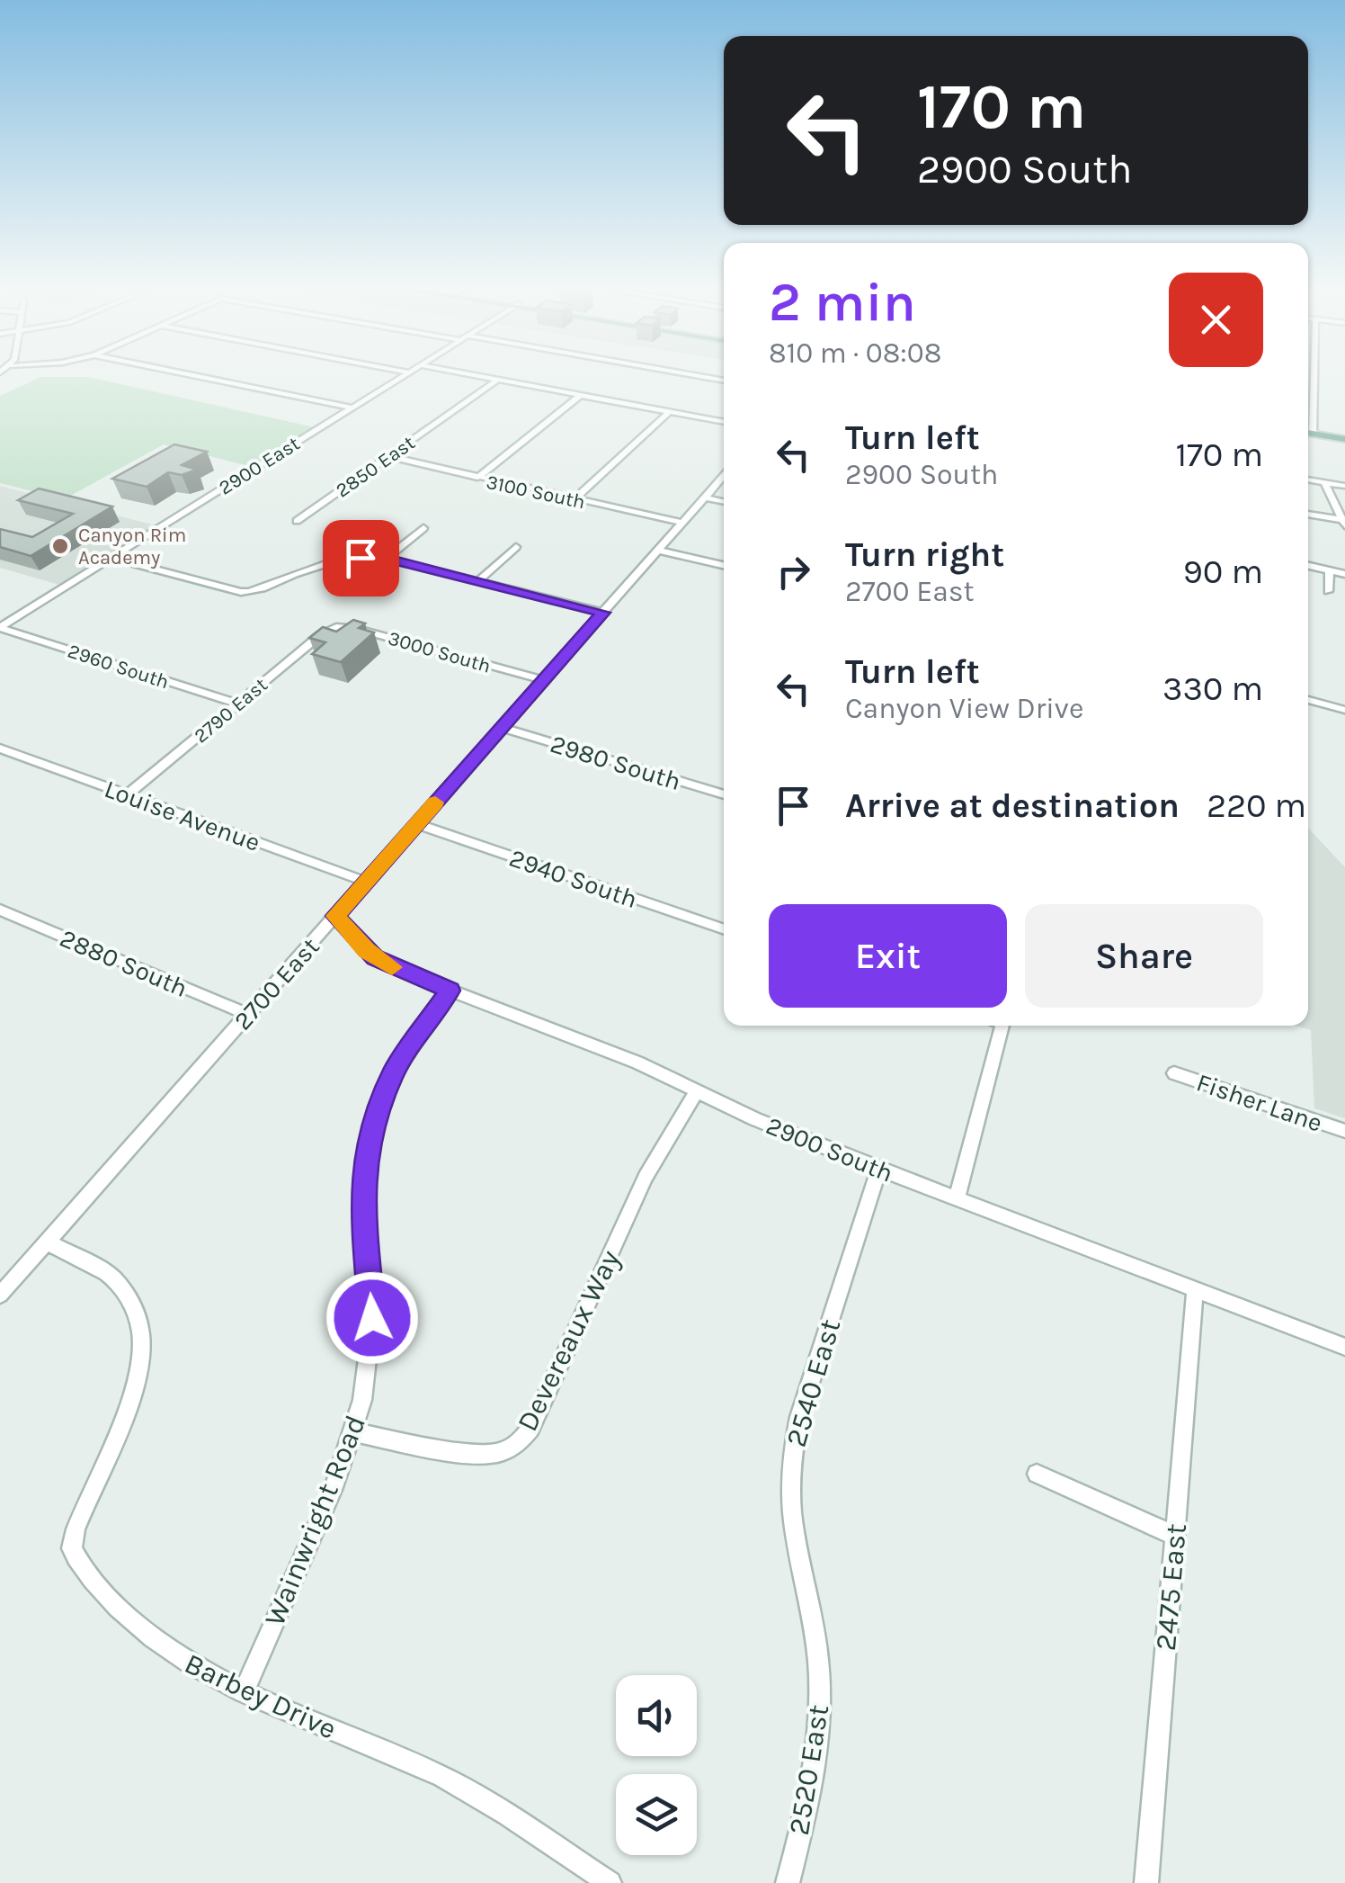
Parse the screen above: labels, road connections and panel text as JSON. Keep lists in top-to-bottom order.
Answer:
{
  "streets": {
    "street": [
      "2900 East",
      "2850 East",
      "3100 South",
      "3000 South",
      "2960 South",
      "2790 East",
      "2980 South",
      "Louise Avenue",
      "2940 South",
      "2880 South",
      "2700 East",
      "Fisher Lane",
      "2900 South",
      "Devereaux Way",
      "2540 East",
      "Wainwright Road",
      "2475 East",
      "Barbey Drive",
      "2520 East"
    ]
  },
  "crossings": [
    ["2900 East", "2960 South"],
    ["2850 East", "3100 South"],
    ["3100 South", "2700 East"],
    ["3000 South", "2790 East"],
    ["3000 South", "2700 East"],
    ["2960 South", "2790 East"],
    ["2790 East", "Louise Avenue"],
    ["2980 South", "2700 East"],
    ["Louise Avenue", "2700 East"],
    ["2940 South", "2700 East"],
    ["2880 South", "2700 East"],
    ["2700 East", "2900 South"],
    ["2700 East", "Barbey Drive"],
    ["2900 South", "Devereaux Way"],
    ["2900 South", "2540 East"],
    ["2900 South", "Wainwright Road"],
    ["2900 South", "2475 East"],
    ["Devereaux Way", "Wainwright Road"],
    ["2540 East", "2520 East"],
    ["Wainwright Road", "Barbey Drive"]
  ],
  "places": ["Canyon Rim Academy"],
  "page": {
    "turn": ["170 m", "2900 South"],
    "heading": ["2 min", "810 m · 08:08"],
    "list": [
      {
        "name": "Turn left",
        "note": "2900 South",
        "value": "170 m"
      },
      {
        "name": "Turn right",
        "note": "2700 East",
        "value": "90 m"
      },
      {
        "name": "Turn left",
        "note": "Canyon View Drive",
        "value": "330 m"
      },
      {
        "name": "Arrive at destination",
        "value": "220 m"
      }
    ],
    "buttons": ["Exit", "Share"]
  }
}
